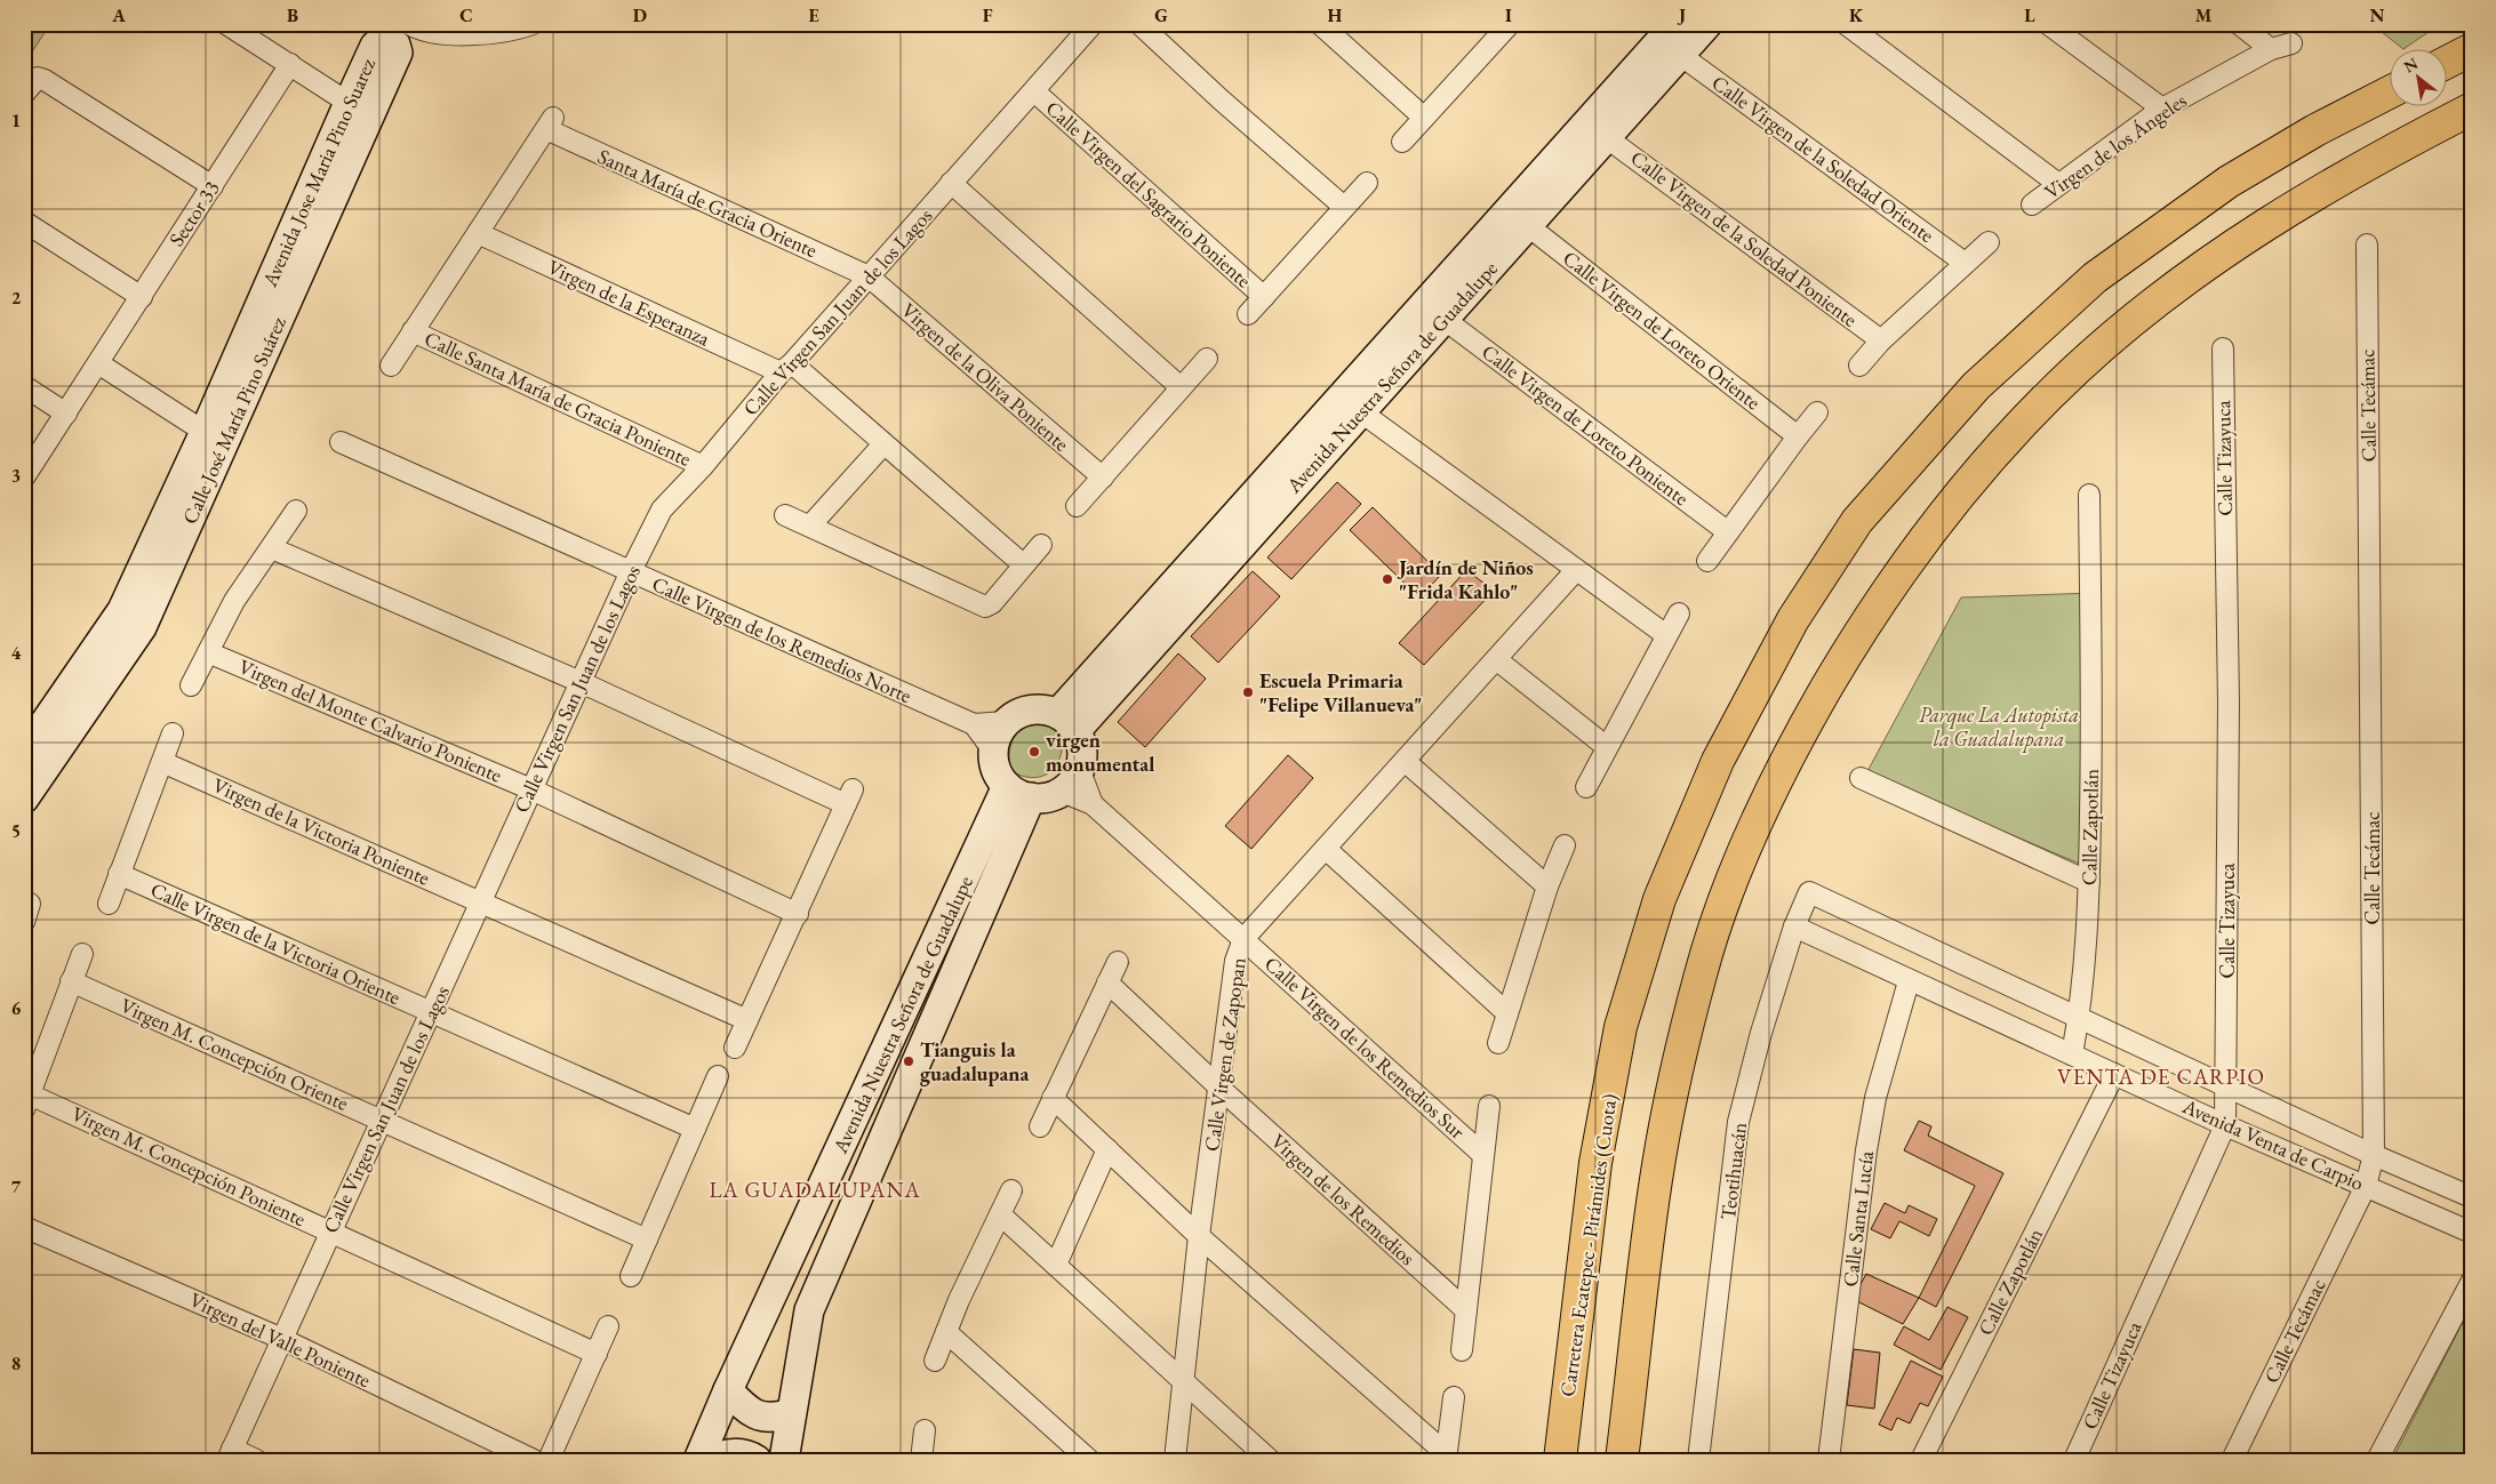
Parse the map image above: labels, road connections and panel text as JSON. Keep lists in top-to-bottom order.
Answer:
{
  "streets": {
    "highway": ["Carretera Ecatepec - Pirámides (Cuota)"],
    "street": [
      "Virgen de los Ángeles",
      "Calle Virgen de la Soledad Oriente",
      "Avenida Jose Maria Pino Suarez",
      "Calle Virgen del Sagrario Poniente",
      "Santa María de Gracia Oriente",
      "Sector 33",
      "Calle Virgen de la Soledad Poniente",
      "Virgen de la Esperanza",
      "Calle Virgen San Juan de los Lagos",
      "Calle Virgen de Loreto Oriente",
      "Virgen de la Oliva Poniente",
      "Avenida Nuestra Señora de Guadalupe",
      "Calle Santa María de Gracia Poniente",
      "Calle Tecámac",
      "Calle José María Pino Suárez",
      "Calle Virgen de Loreto Poniente",
      "Calle Tizayuca",
      "Calle Virgen de los Remedios Norte",
      "Virgen del Monte Calvario Poniente",
      "Calle Zapotlán",
      "Virgen de la Victoria Poniente",
      "Calle Virgen de la Victoria Oriente",
      "Calle Virgen de los Remedios Sur",
      "Virgen M. Concepción Oriente",
      "Calle Virgen de Zapopan",
      "Avenida Venta de Carpio",
      "Virgen M. Concepción Poniente",
      "Teotihuacán",
      "Virgen de los Remedios",
      "Calle Santa Lucía",
      "Virgen del Valle Poniente"
    ]
  },
  "crossings": [
    ["Calle Virgen de la Soledad Oriente", "Avenida Nuestra Señora de Guadalupe"],
    ["Avenida Jose Maria Pino Suarez", "Calle José María Pino Suárez"],
    ["Calle Virgen del Sagrario Poniente", "Calle Virgen San Juan de los Lagos"],
    ["Santa María de Gracia Oriente", "Virgen de la Esperanza"],
    ["Santa María de Gracia Oriente", "Calle Virgen San Juan de los Lagos"],
    ["Santa María de Gracia Oriente", "Virgen de la Oliva Poniente"],
    ["Calle Virgen de la Soledad Poniente", "Avenida Nuestra Señora de Guadalupe"],
    ["Virgen de la Esperanza", "Calle Virgen San Juan de los Lagos"],
    ["Calle Virgen San Juan de los Lagos", "Virgen de la Oliva Poniente"],
    ["Calle Virgen San Juan de los Lagos", "Calle Santa María de Gracia Poniente"],
    ["Calle Virgen San Juan de los Lagos", "Calle Virgen de los Remedios Norte"],
    ["Calle Virgen San Juan de los Lagos", "Virgen del Monte Calvario Poniente"],
    ["Calle Virgen San Juan de los Lagos", "Virgen de la Victoria Poniente"],
    ["Calle Virgen San Juan de los Lagos", "Calle Virgen de la Victoria Oriente"],
    ["Calle Virgen San Juan de los Lagos", "Virgen M. Concepción Oriente"],
    ["Calle Virgen San Juan de los Lagos", "Virgen M. Concepción Poniente"],
    ["Calle Virgen San Juan de los Lagos", "Virgen del Valle Poniente"],
    ["Calle Virgen de Loreto Oriente", "Avenida Nuestra Señora de Guadalupe"],
    ["Avenida Nuestra Señora de Guadalupe", "Calle Virgen de Loreto Poniente"],
    ["Avenida Nuestra Señora de Guadalupe", "Calle Virgen de los Remedios Norte"],
    ["Avenida Nuestra Señora de Guadalupe", "Calle Virgen de los Remedios Sur"],
    ["Calle Tecámac", "Avenida Venta de Carpio"],
    ["Calle Tizayuca", "Avenida Venta de Carpio"],
    ["Calle Virgen de los Remedios Norte", "Calle Virgen de los Remedios Sur"],
    ["Calle Zapotlán", "Avenida Venta de Carpio"],
    ["Calle Virgen de los Remedios Sur", "Calle Virgen de Zapopan"],
    ["Calle Virgen de Zapopan", "Virgen de los Remedios"],
    ["Avenida Venta de Carpio", "Teotihuacán"],
    ["Avenida Venta de Carpio", "Calle Santa Lucía"]
  ],
  "districts": ["VENTA DE CARPIO", "LA GUADALUPANA"],
  "parks": ["Parque La Autopista la Guadalupana"],
  "places": [
    "Jardín de Niños \"Frida Kahlo\"",
    "Escuela Primaria \"Felipe Villanueva\"",
    "virgen monumental",
    "Tianguis la guadalupana"
  ],
  "north": "top left",
  "grid": {
    "columns": [
      "A",
      "B",
      "C",
      "D",
      "E",
      "F",
      "G",
      "H",
      "I",
      "J",
      "K",
      "L",
      "M",
      "N"
    ],
    "rows": [
      "1",
      "2",
      "3",
      "4",
      "5",
      "6",
      "7",
      "8"
    ]
  }
}
